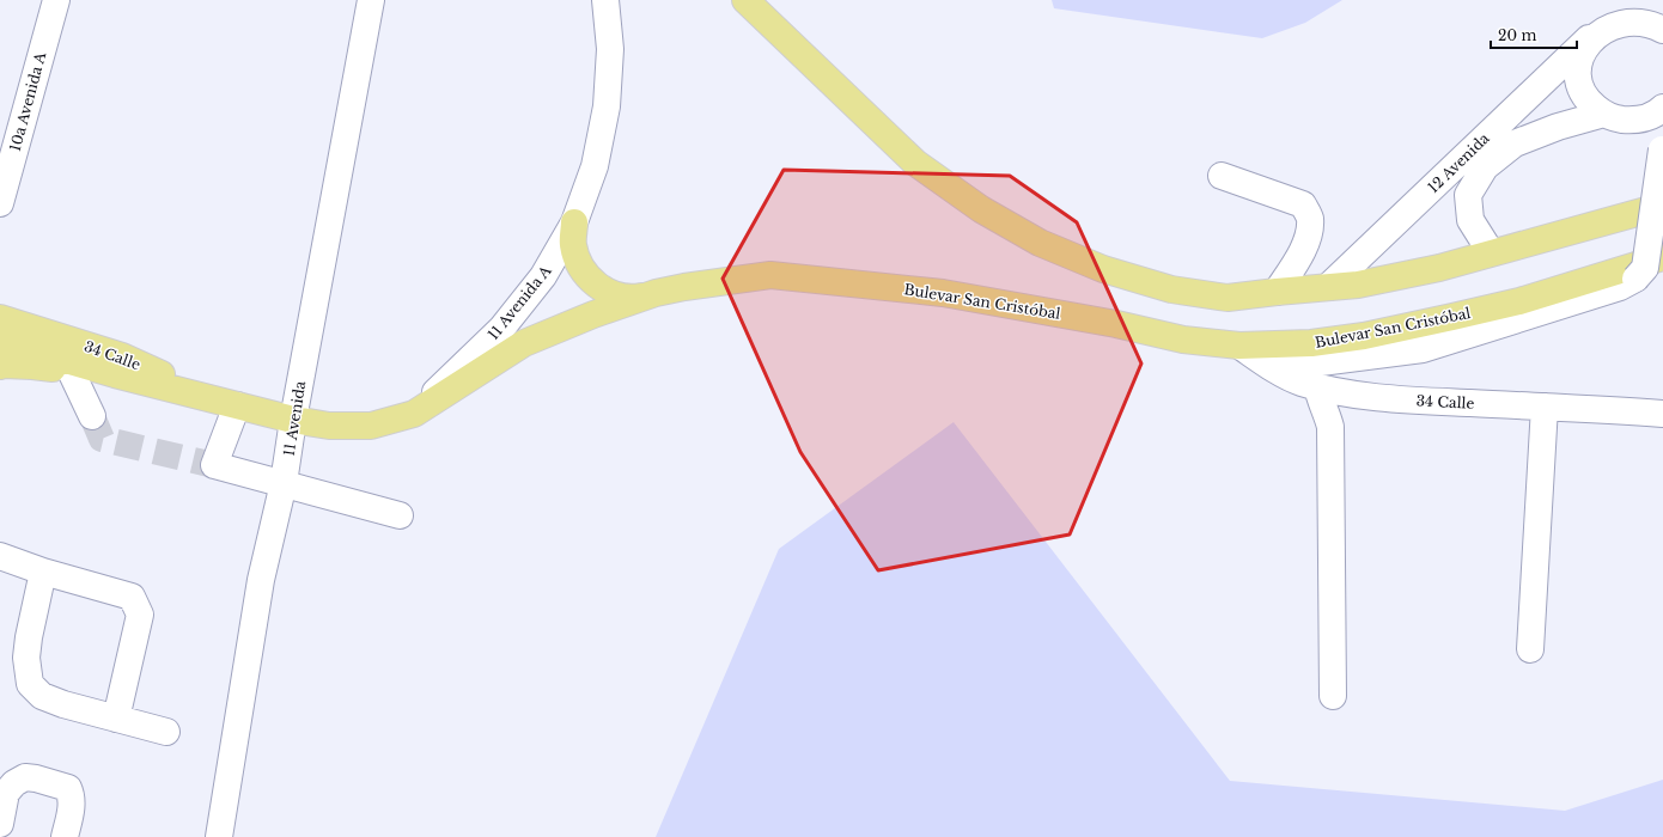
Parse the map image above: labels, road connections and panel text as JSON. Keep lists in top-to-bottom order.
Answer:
{
  "streets": {
    "main road": ["Bulevar San Cristóbal", "34 Calle"],
    "street": [
      "10a Avenida A",
      "12 Avenida",
      "11 Avenida A",
      "11 Avenida"
    ]
  },
  "crossings": [
    ["Bulevar San Cristóbal", "11 Avenida A"],
    ["Bulevar San Cristóbal", "34 Calle"],
    ["Bulevar San Cristóbal", "11 Avenida"],
    ["34 Calle", "11 Avenida"]
  ],
  "scale_bar": "20 m"
}
